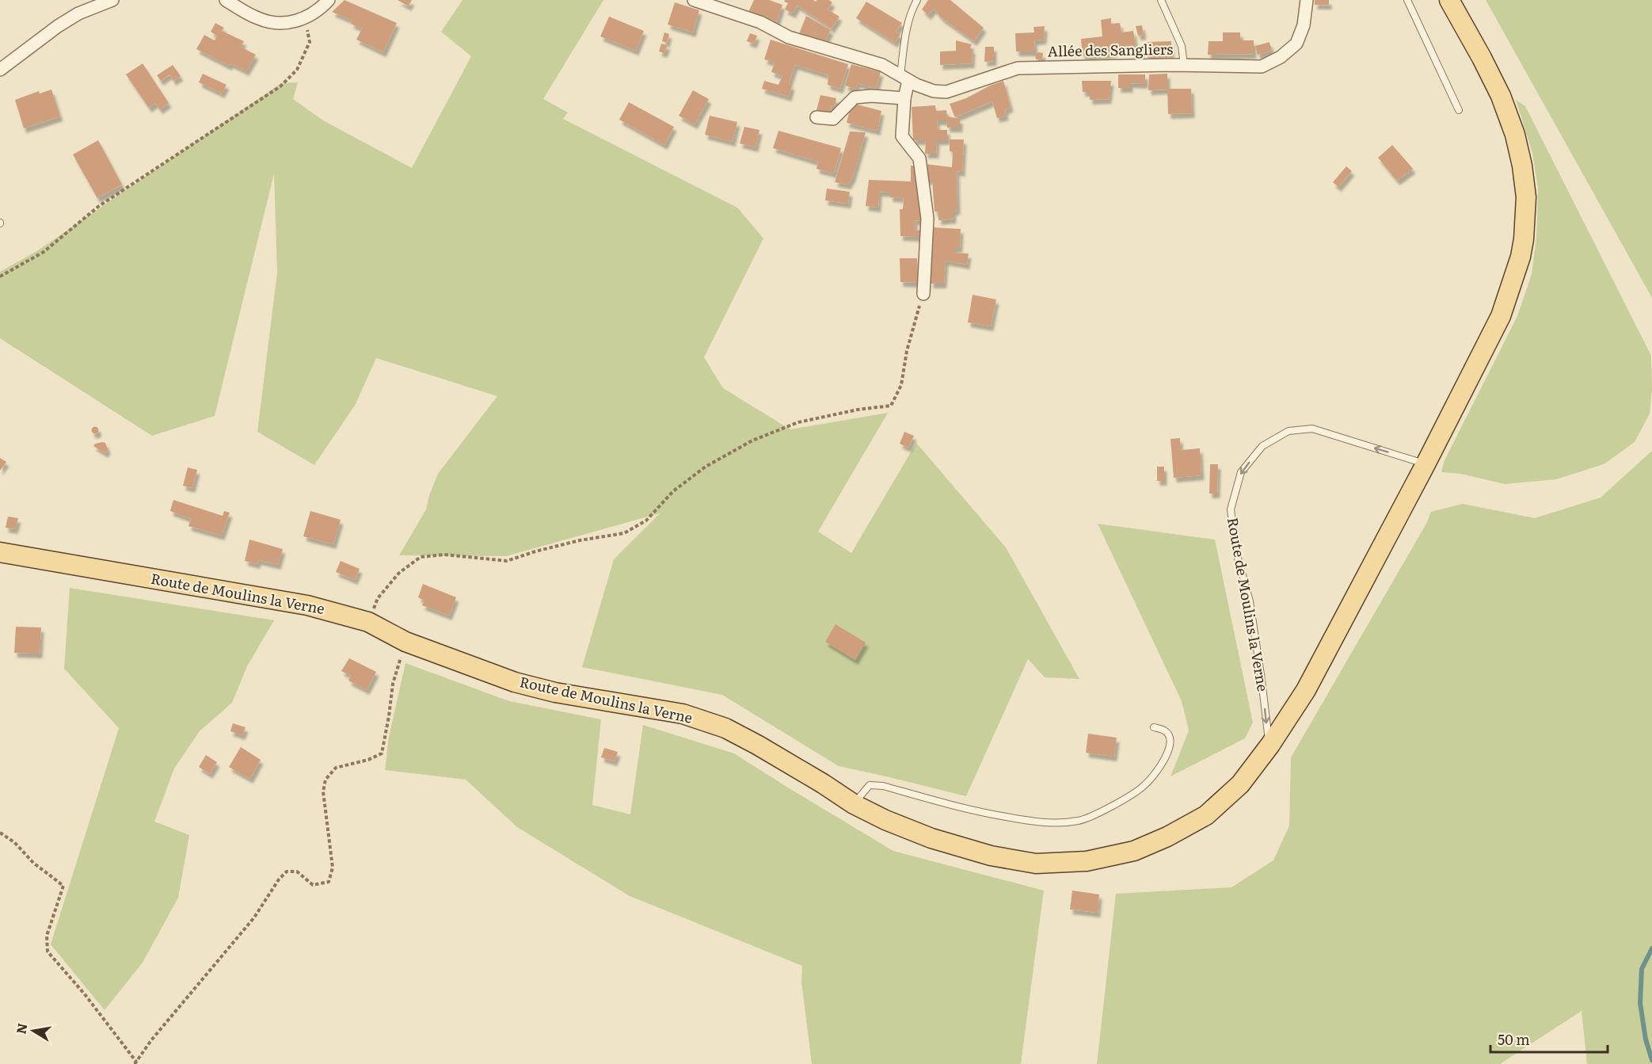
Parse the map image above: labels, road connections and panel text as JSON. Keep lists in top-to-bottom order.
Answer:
{
  "streets": {
    "main road": ["Route de Moulins la Verne"],
    "street": ["Allée des Sangliers"]
  },
  "scale_bar": "50 m",
  "north": "left"
}
